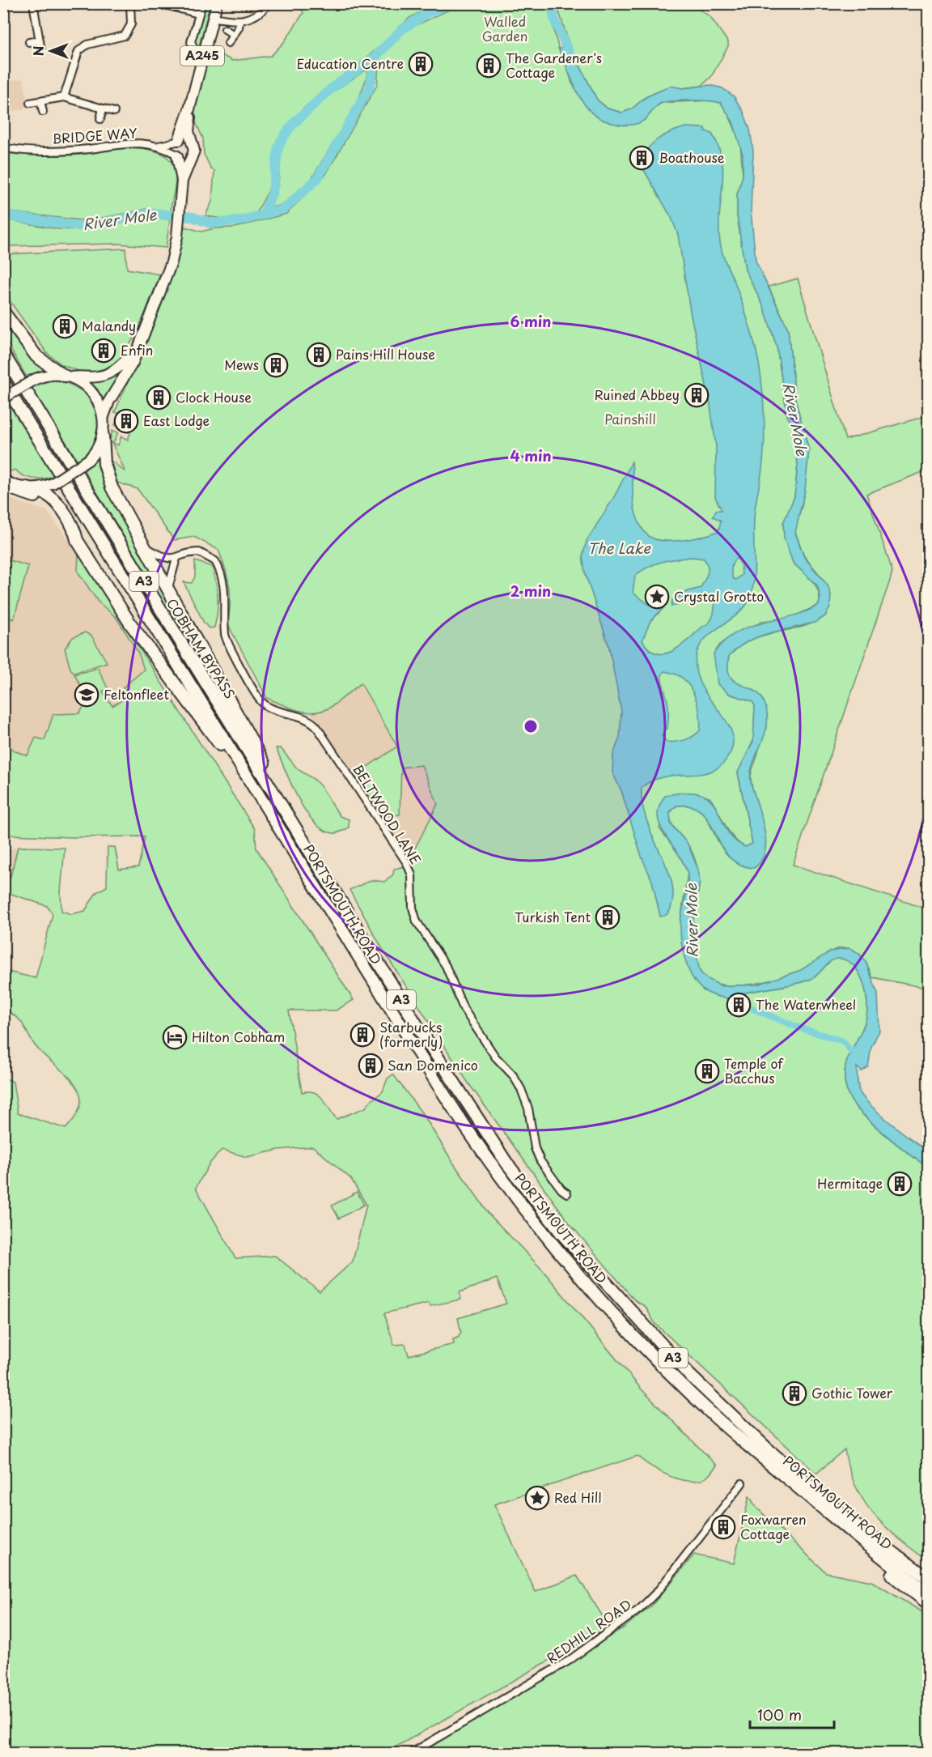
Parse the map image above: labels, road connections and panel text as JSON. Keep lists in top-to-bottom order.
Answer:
{
  "streets": {
    "highway": ["A3", "COBHAM BYPASS", "PORTSMOUTH ROAD"],
    "main road": ["A245"],
    "street": ["BRIDGE WAY", "BELTWOOD LANE", "REDHILL ROAD"]
  },
  "crossings": [
    ["A3", "PORTSMOUTH ROAD"],
    ["COBHAM BYPASS", "PORTSMOUTH ROAD"]
  ],
  "water": ["River Mole", "The Lake"],
  "parks": ["Walled Garden", "Painshill"],
  "places": {
    "building": [
      "Education Centre",
      "The Gardener's Cottage",
      "Boathouse",
      "Malandy",
      "Enfin",
      "Pains Hill House",
      "Mews",
      "Ruined Abbey",
      "Clock House",
      "East Lodge",
      "Turkish Tent",
      "The Waterwheel",
      "Starbucks (formerly)",
      "San Domenico",
      "Temple of Bacchus",
      "Hermitage",
      "Gothic Tower",
      "Foxwarren Cottage"
    ],
    "place": ["Crystal Grotto", "Red Hill"],
    "school or university": ["Feltonfleet"],
    "hotel": ["Hilton Cobham"]
  },
  "scale_bar": "100 m",
  "north": "left",
  "rings": ["6 min", "4 min", "2 min"]
}
